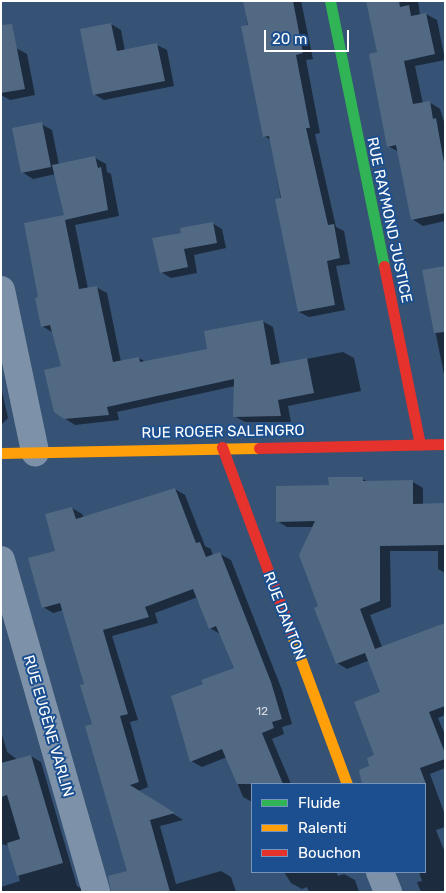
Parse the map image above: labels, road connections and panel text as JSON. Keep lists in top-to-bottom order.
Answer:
{
  "streets": {
    "street": [
      "RUE RAYMOND JUSTICE",
      "RUE ROGER SALENGRO",
      "RUE DANTON",
      "RUE EUGÈNE VARLIN"
    ]
  },
  "crossings": [
    ["RUE RAYMOND JUSTICE", "RUE ROGER SALENGRO"],
    ["RUE ROGER SALENGRO", "RUE DANTON"]
  ],
  "house_numbers": ["12"],
  "legend": ["Fluide", "Ralenti", "Bouchon"],
  "scale_bar": "20 m"
}
